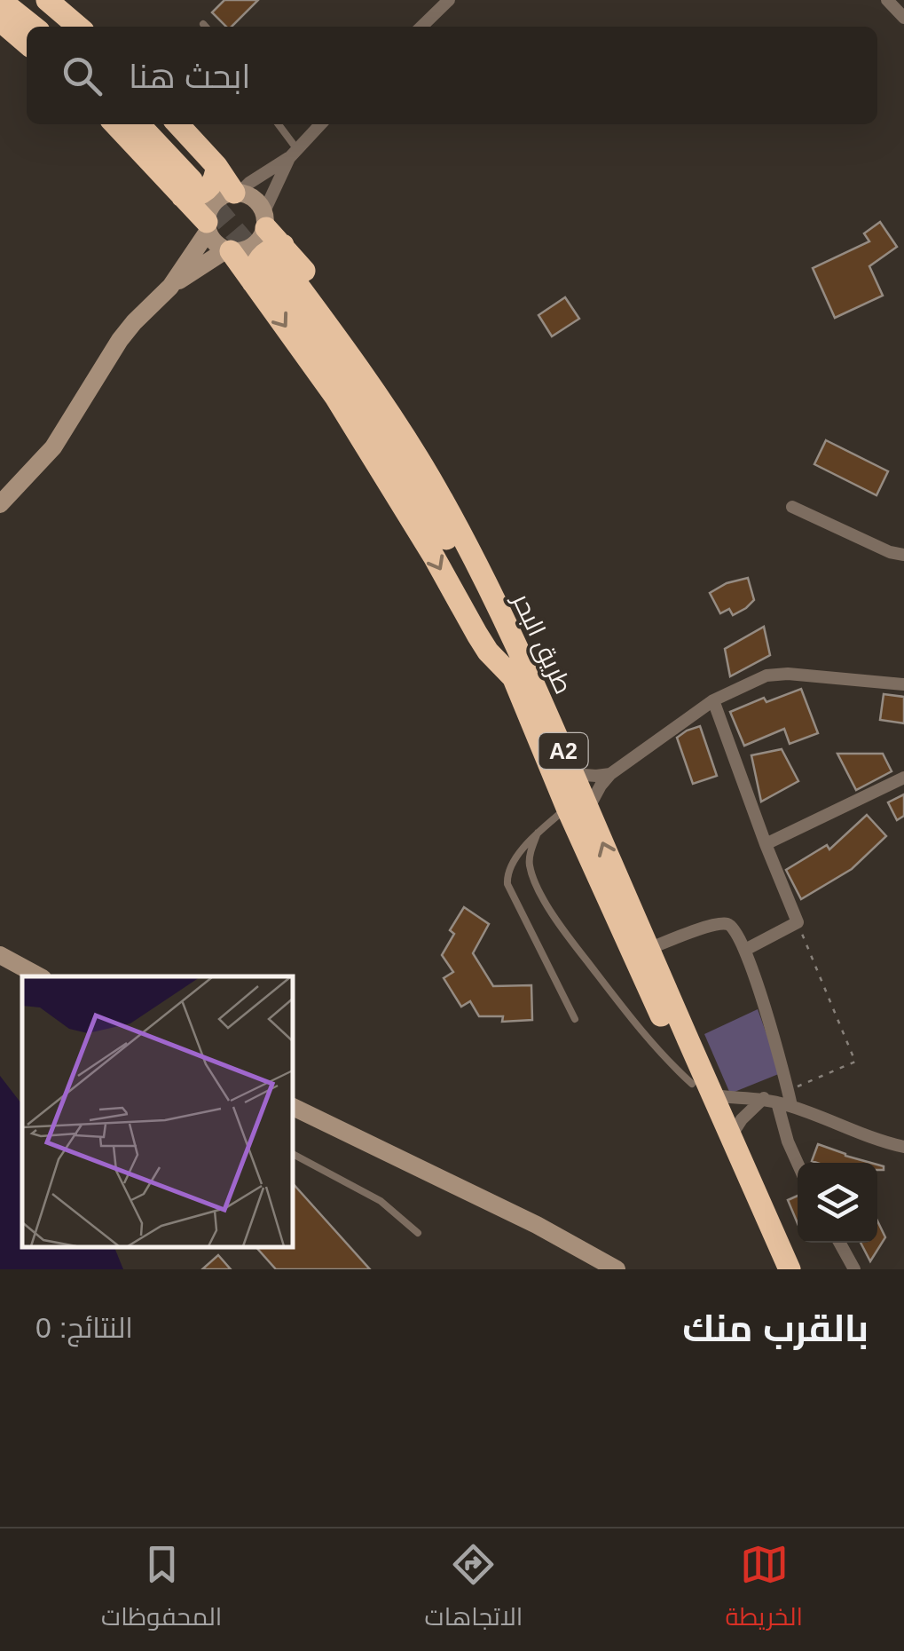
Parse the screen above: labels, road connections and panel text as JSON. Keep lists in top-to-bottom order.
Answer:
{
  "streets": {
    "highway": ["طريق البحر", "A2"]
  },
  "page": {
    "search": "ابحث هنا",
    "heading": ["بالقرب منك", "النتائج: 0"],
    "nav": ["الخريطة", "الاتجاهات", "المحفوظات"]
  }
}
